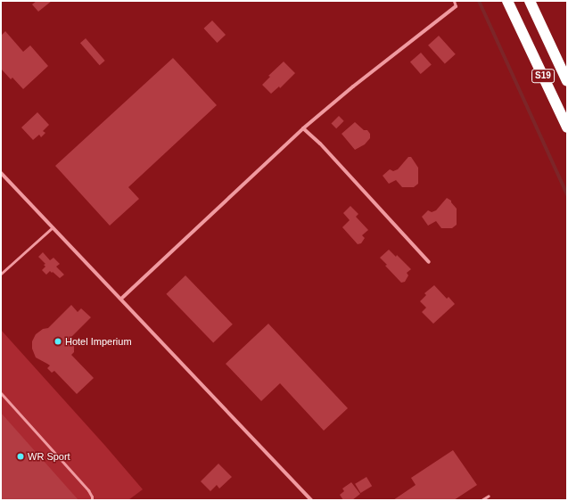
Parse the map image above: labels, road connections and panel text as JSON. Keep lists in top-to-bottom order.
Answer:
{
  "streets": {
    "highway": ["S19"]
  },
  "places": ["Hotel Imperium", "WR Sport"]
}
